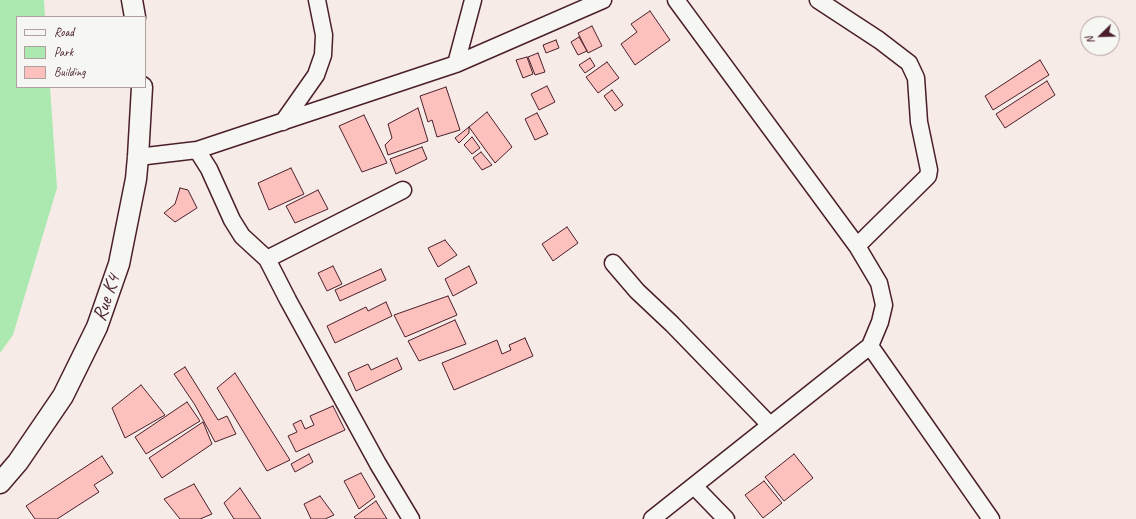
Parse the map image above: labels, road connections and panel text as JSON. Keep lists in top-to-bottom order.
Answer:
{
  "streets": {
    "street": ["Rue K4"]
  },
  "legend": ["Road", "Park", "Building"],
  "north": "bottom left"
}
